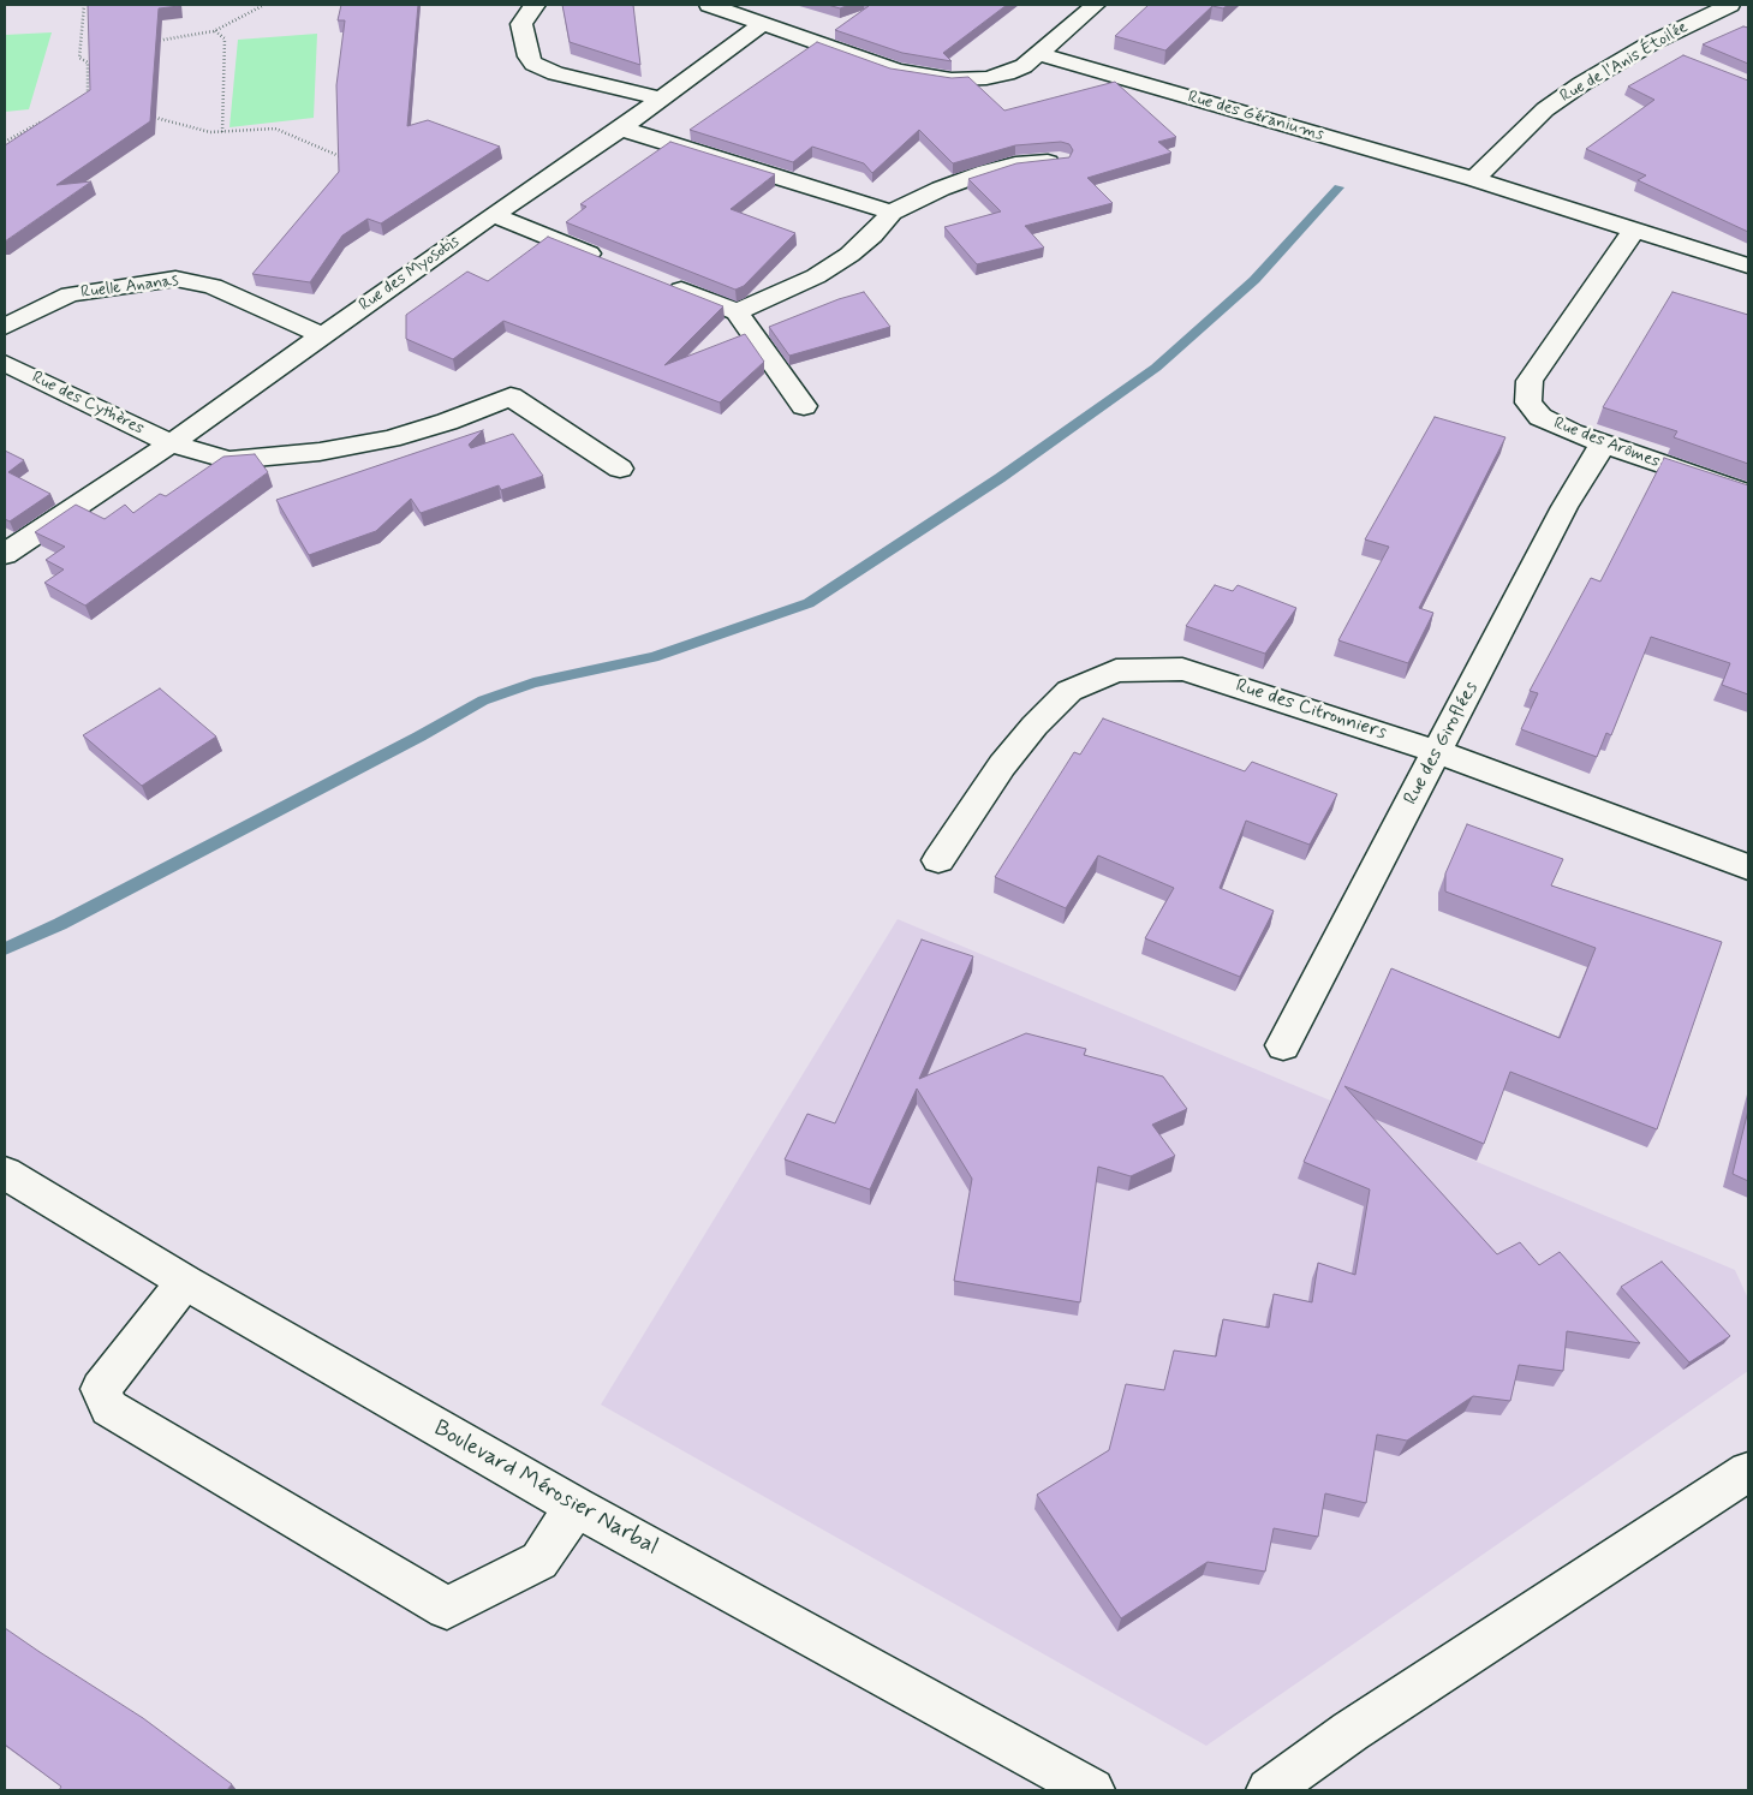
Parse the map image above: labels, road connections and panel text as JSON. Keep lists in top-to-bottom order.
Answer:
{
  "streets": {
    "street": [
      "Rue de l'Anis Étoilée",
      "Rue des Géraniums",
      "Rue des Myosotis",
      "Ruelle Ananas",
      "Rue des Cythères",
      "Rue des Arômes",
      "Rue des Citronniers",
      "Rue des Giroflées",
      "Boulevard Mérosier Narbal"
    ]
  },
  "crossings": [
    ["Rue de l'Anis Étoilée", "Rue des Géraniums"],
    ["Rue des Géraniums", "Rue des Arômes"],
    ["Rue des Myosotis", "Ruelle Ananas"],
    ["Rue des Myosotis", "Rue des Cythères"],
    ["Rue des Arômes", "Rue des Giroflées"],
    ["Rue des Citronniers", "Rue des Giroflées"]
  ]
}
